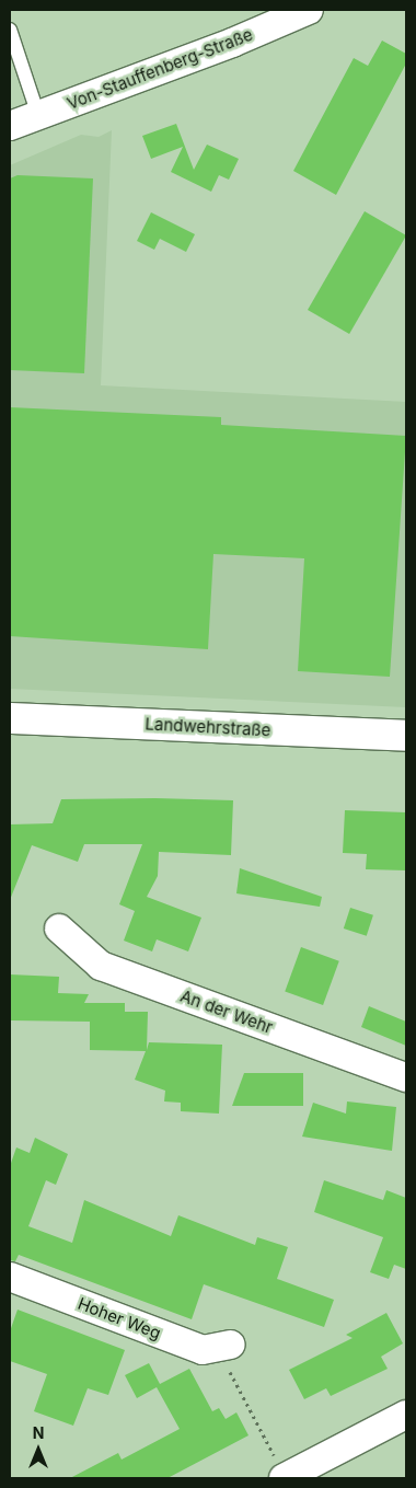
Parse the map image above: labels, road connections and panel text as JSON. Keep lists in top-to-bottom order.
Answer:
{
  "streets": {
    "street": [
      "Von-Stauffenberg-Straße",
      "Landwehrstraße",
      "An der Wehr",
      "Hoher Weg"
    ]
  },
  "north": "top"
}
